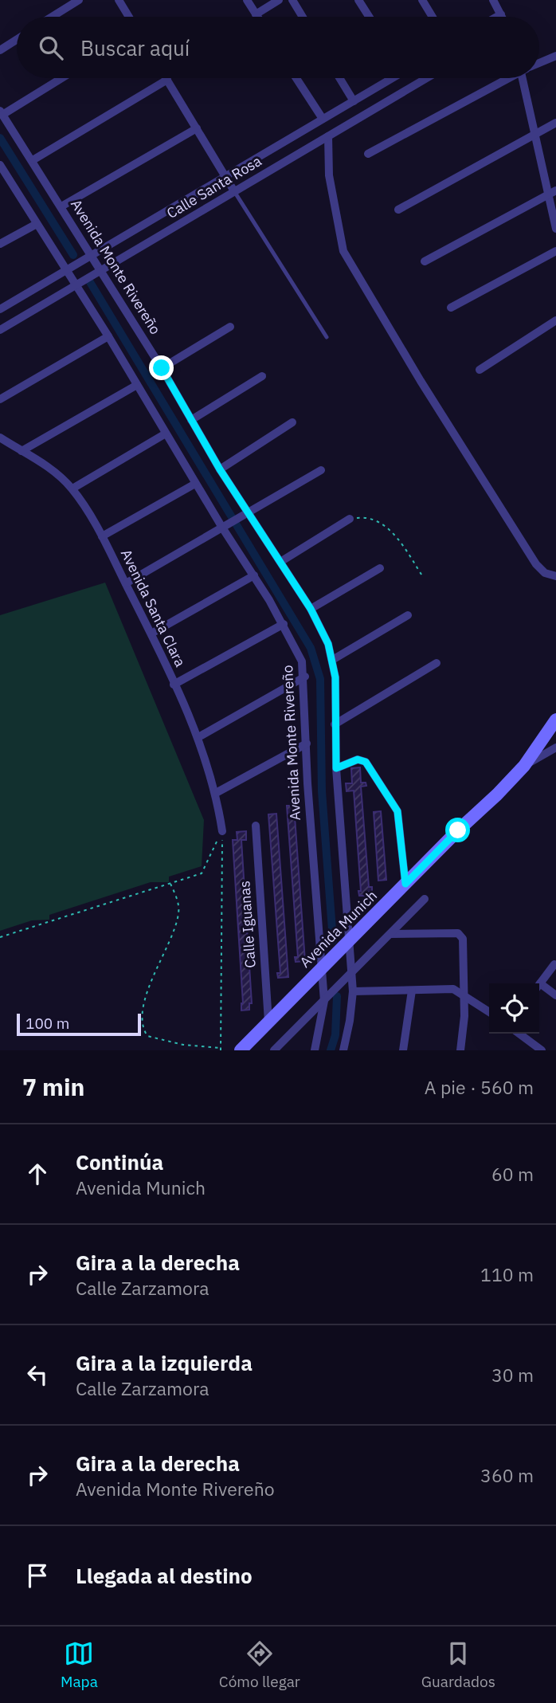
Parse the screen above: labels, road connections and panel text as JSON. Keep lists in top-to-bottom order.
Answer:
{
  "streets": {
    "main road": ["Avenida Munich"],
    "street": [
      "Calle Santa Rosa",
      "Avenida Monte Rivereño",
      "Avenida Santa Clara",
      "Calle Iguanas"
    ]
  },
  "crossings": [
    ["Calle Santa Rosa", "Avenida Monte Rivereño"],
    ["Avenida Monte Rivereño", "Avenida Munich"],
    ["Calle Iguanas", "Avenida Munich"]
  ],
  "scale_bar": "100 m",
  "page": {
    "search": "Buscar aquí",
    "scale": "100 m",
    "heading": ["7 min", "A pie · 560 m"],
    "list": [
      ["Continúa", "Avenida Munich", "60 m"],
      ["Gira a la derecha", "Calle Zarzamora", "110 m"],
      ["Gira a la izquierda", "Calle Zarzamora", "30 m"],
      ["Gira a la derecha", "Avenida Monte Rivereño", "360 m"],
      "Llegada al destino"
    ],
    "nav": ["Mapa", "Cómo llegar", "Guardados"]
  }
}
